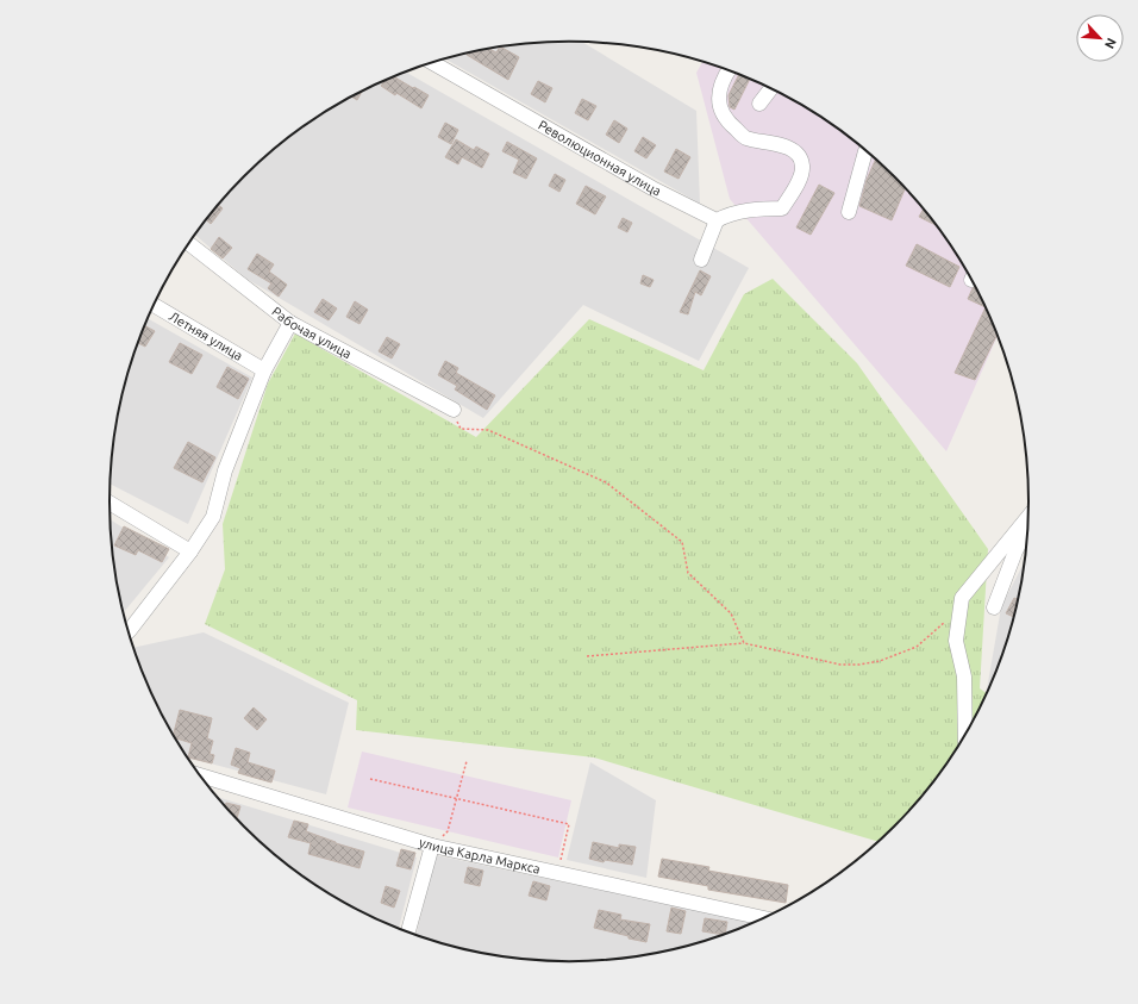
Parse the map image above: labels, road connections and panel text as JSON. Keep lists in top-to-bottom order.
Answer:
{
  "streets": {
    "street": [
      "Революционная улица",
      "Рабочая улица",
      "Летняя улица",
      "улица Карла Маркса"
    ]
  },
  "north": "bottom right"
}
